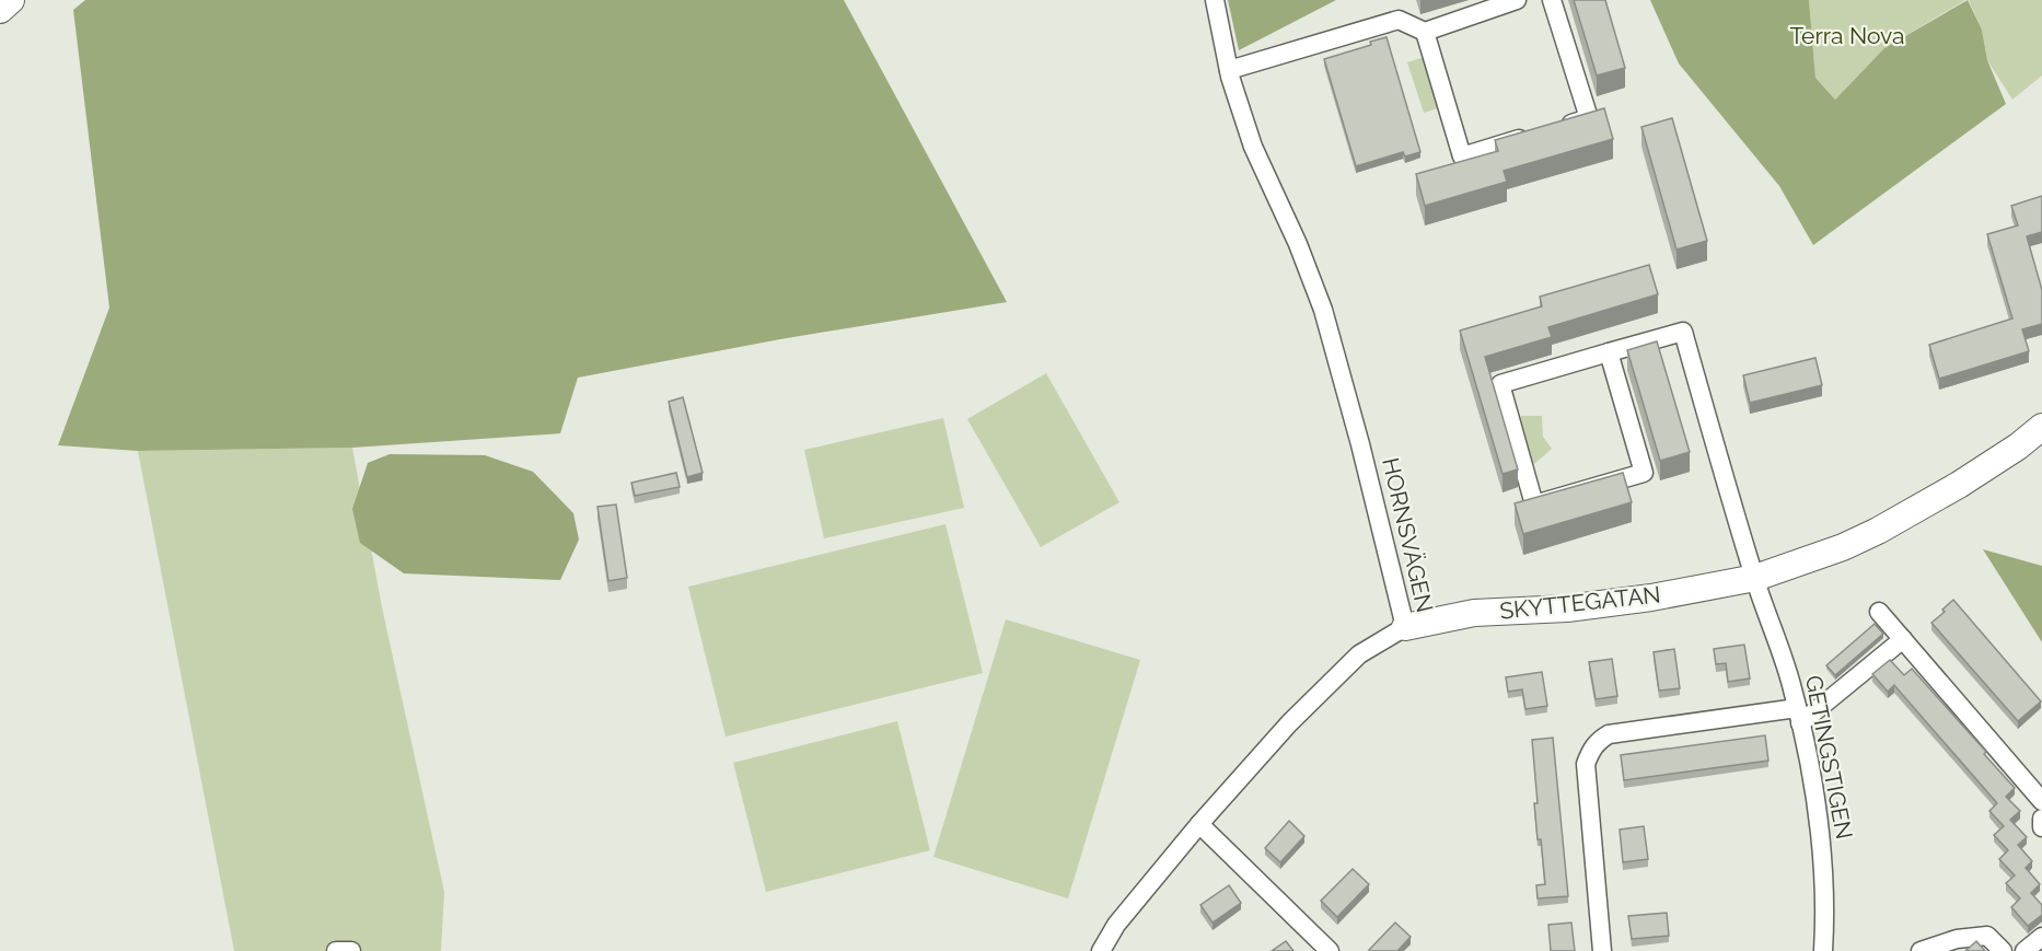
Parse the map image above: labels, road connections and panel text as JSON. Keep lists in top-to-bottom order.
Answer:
{
  "streets": {
    "street": ["HORNSVÄGEN", "SKYTTEGATAN", "GETINGSTIGEN"]
  },
  "crossings": [
    ["HORNSVÄGEN", "SKYTTEGATAN"],
    ["SKYTTEGATAN", "GETINGSTIGEN"]
  ],
  "parks": ["Terra Nova"]
}
